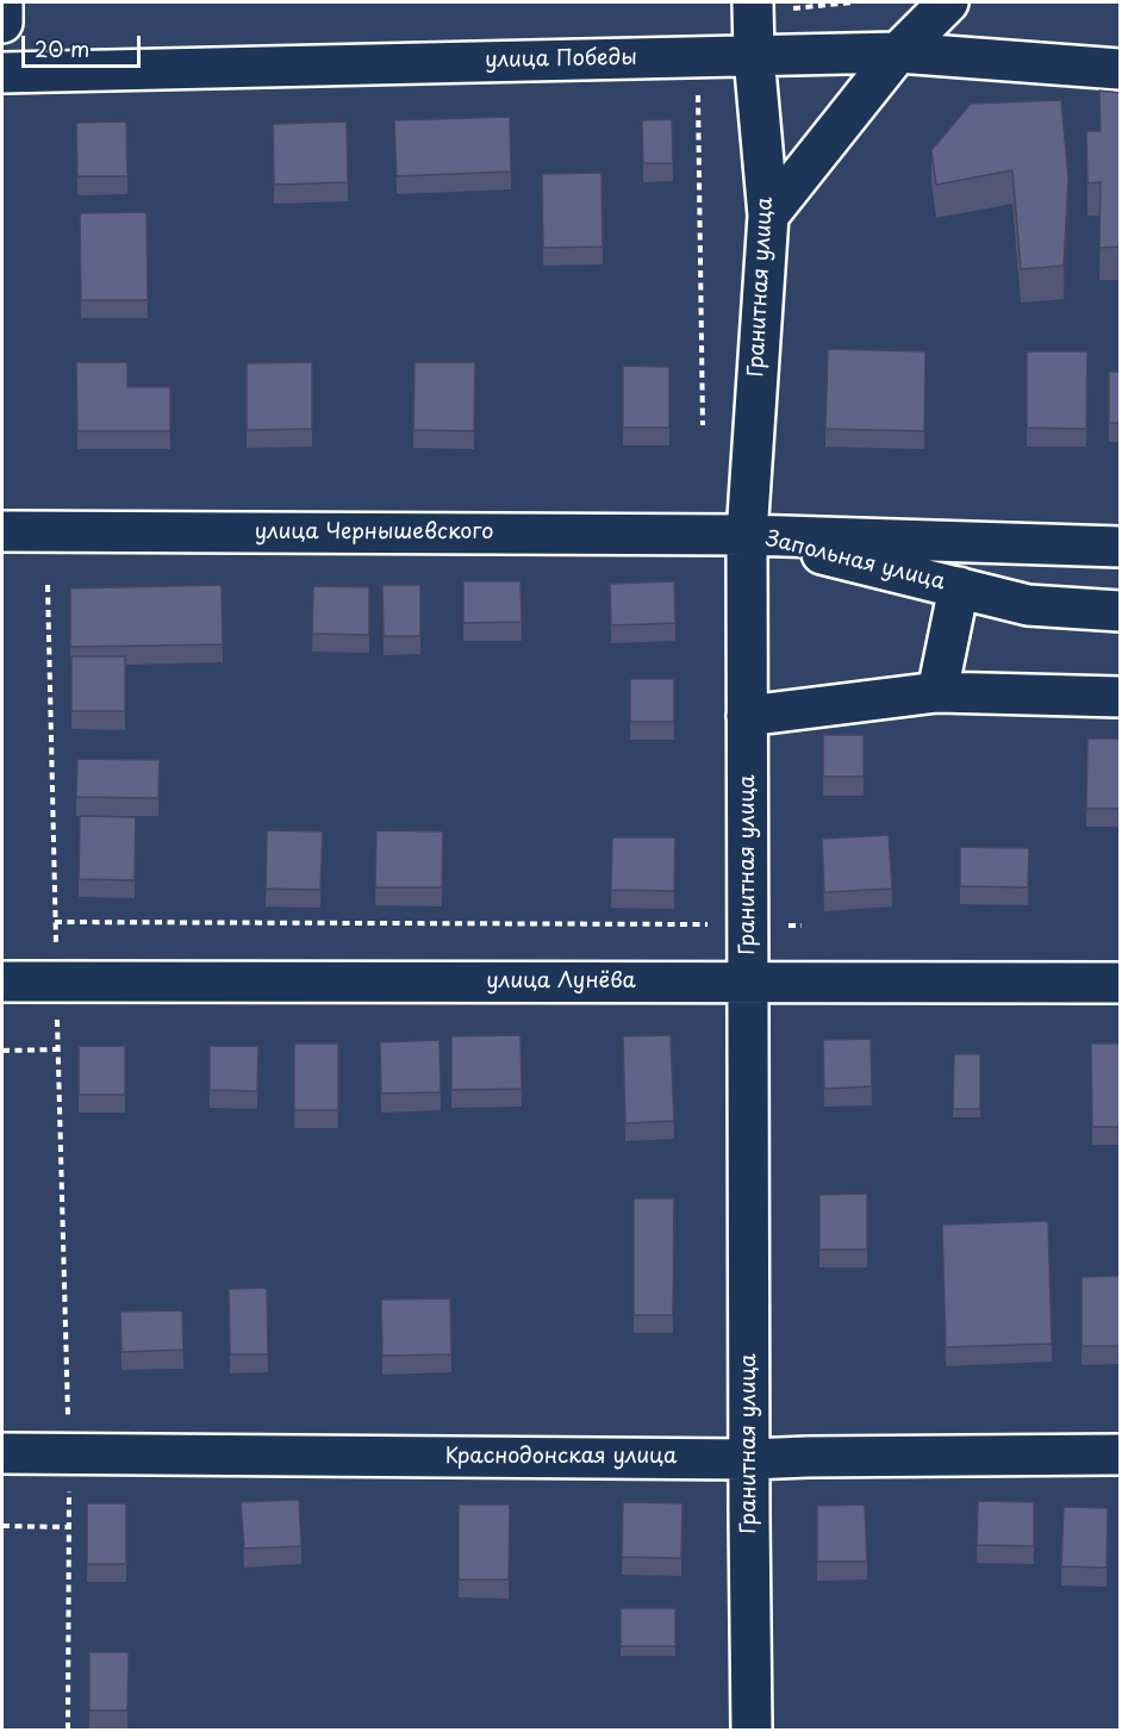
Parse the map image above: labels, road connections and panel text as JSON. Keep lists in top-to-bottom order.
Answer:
{
  "streets": {
    "street": [
      "улица Победы",
      "Гранитная улица",
      "улица Чернышевского",
      "Запольная улица",
      "улица Лунёва",
      "Краснодонская улица"
    ]
  },
  "crossings": [
    ["улица Победы", "Гранитная улица"],
    ["Гранитная улица", "улица Чернышевского"],
    ["Гранитная улица", "Запольная улица"],
    ["Гранитная улица", "улица Лунёва"],
    ["Гранитная улица", "Краснодонская улица"],
    ["улица Чернышевского", "Запольная улица"]
  ],
  "scale_bar": "20 m"
}
